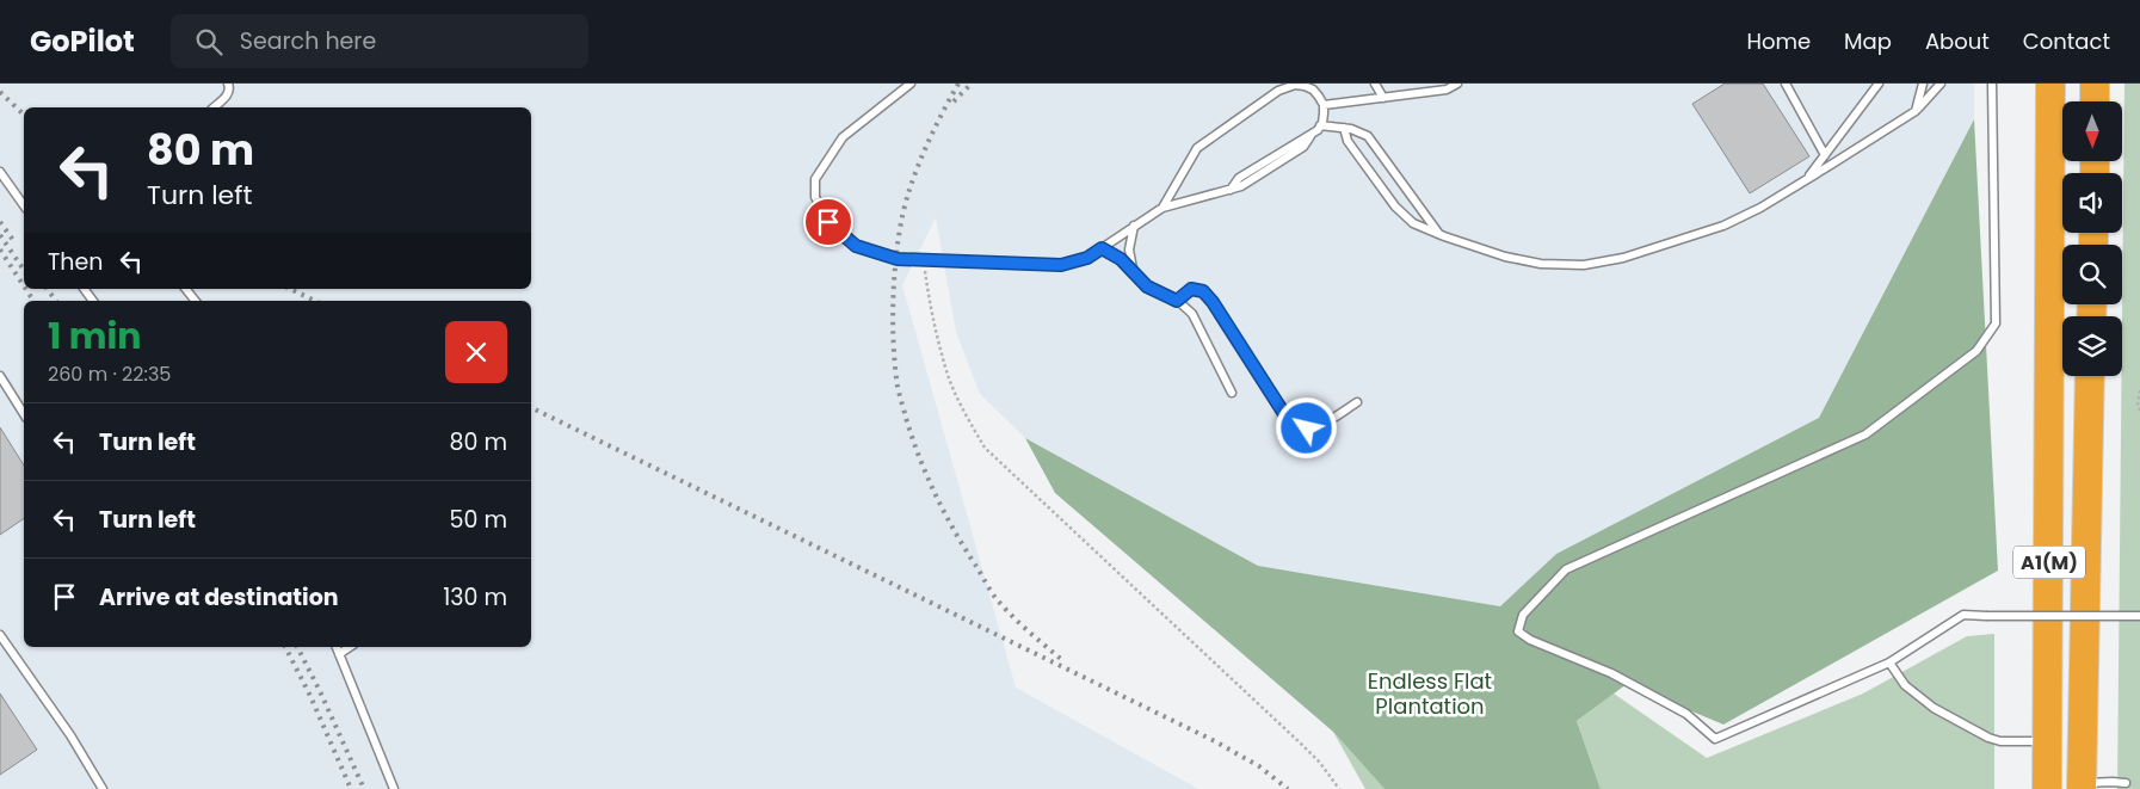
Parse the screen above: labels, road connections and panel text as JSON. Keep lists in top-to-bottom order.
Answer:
{
  "streets": {
    "highway": ["A1(M)"]
  },
  "parks": ["Endless Flat Plantation"],
  "north": "bottom",
  "page": {
    "header": "GoPilot",
    "search": "Search here",
    "nav": [
      "Home",
      "Map",
      "About",
      "Contact"
    ],
    "turn": ["80 m", "Turn left"],
    "then": "Then",
    "heading": ["1 min", "260 m · 22:35"],
    "list": [
      {
        "name": "Turn left",
        "value": "80 m"
      },
      {
        "name": "Turn left",
        "value": "50 m"
      },
      {
        "name": "Arrive at destination",
        "value": "130 m"
      }
    ]
  }
}
